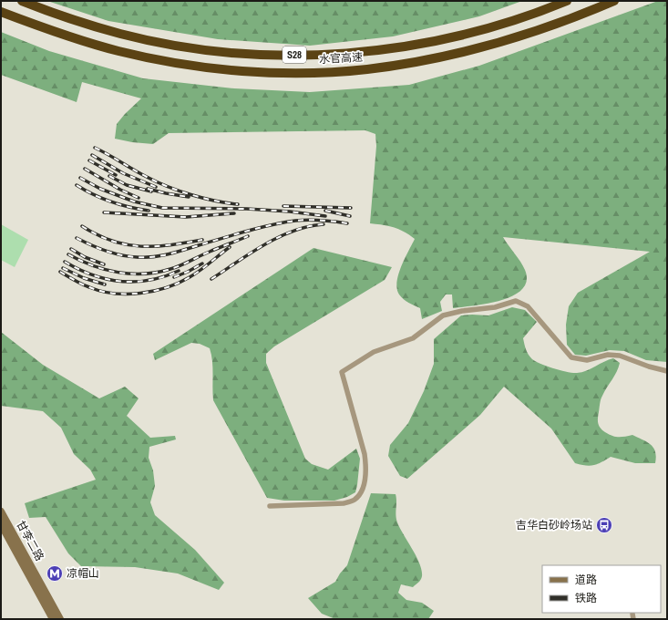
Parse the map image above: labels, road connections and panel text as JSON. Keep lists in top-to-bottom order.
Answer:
{
  "streets": {
    "highway": ["S28", "水官高速"],
    "main road": ["甘李二路"]
  },
  "places": {
    "bus stop": ["吉华白砂岭场站"],
    "metro station": ["凉帽山"]
  },
  "legend": ["道路", "铁路"]
}
